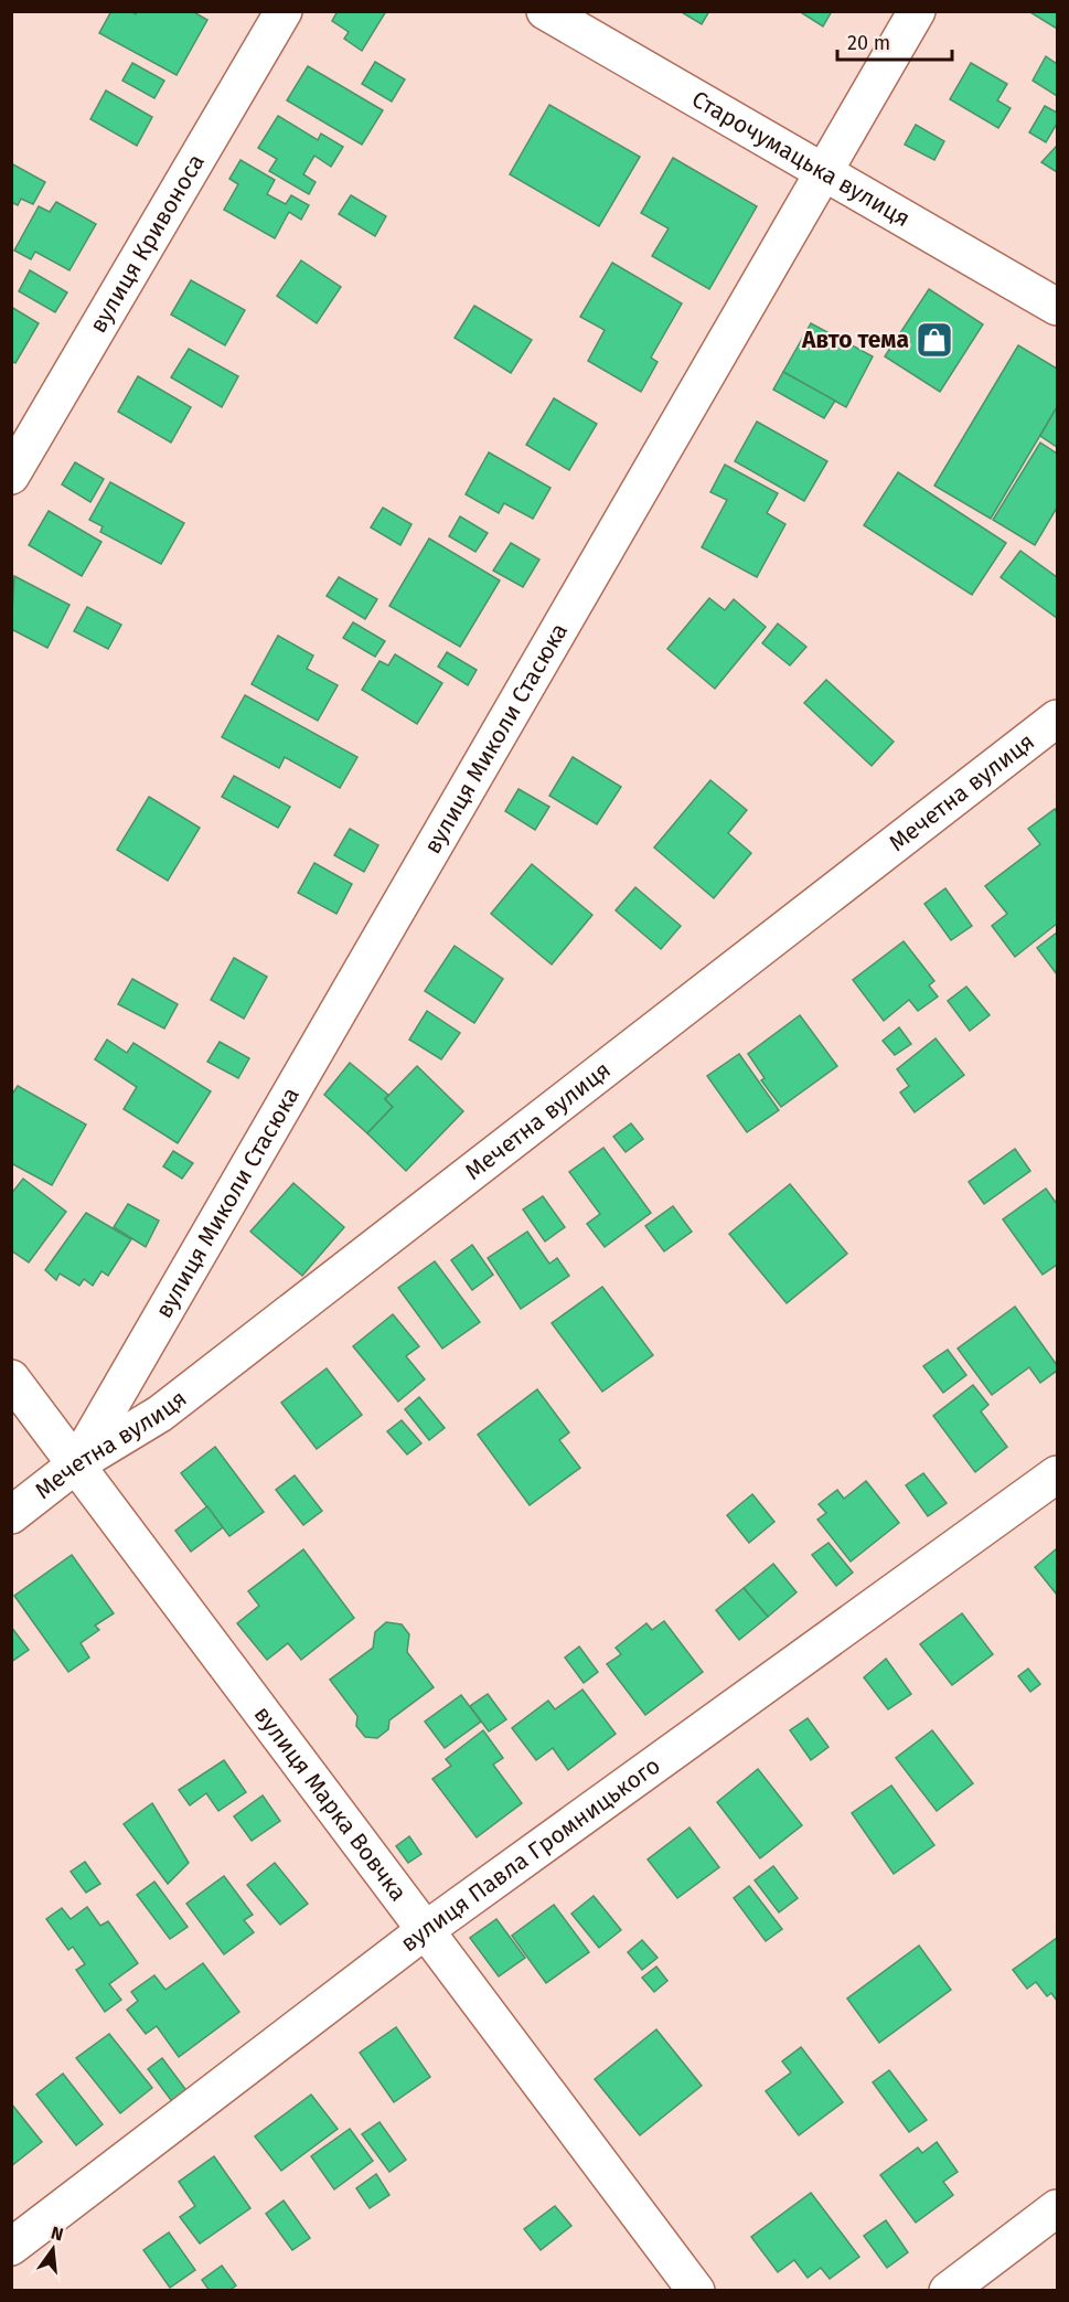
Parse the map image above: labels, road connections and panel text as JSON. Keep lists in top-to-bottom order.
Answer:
{
  "streets": {
    "street": [
      "Старочумацька вулиця",
      "вулиця Кривоноса",
      "вулиця Миколи Стасюка",
      "Мечетна вулиця",
      "вулиця Марка Вовчка",
      "вулиця Павла Громницького"
    ]
  },
  "crossings": [
    ["Старочумацька вулиця", "вулиця Миколи Стасюка"],
    ["вулиця Миколи Стасюка", "Мечетна вулиця"],
    ["вулиця Миколи Стасюка", "вулиця Марка Вовчка"],
    ["Мечетна вулиця", "вулиця Марка Вовчка"],
    ["вулиця Марка Вовчка", "вулиця Павла Громницького"]
  ],
  "places": {
    "shop": ["Авто тема"]
  },
  "scale_bar": "20 m",
  "north": "top"
}
